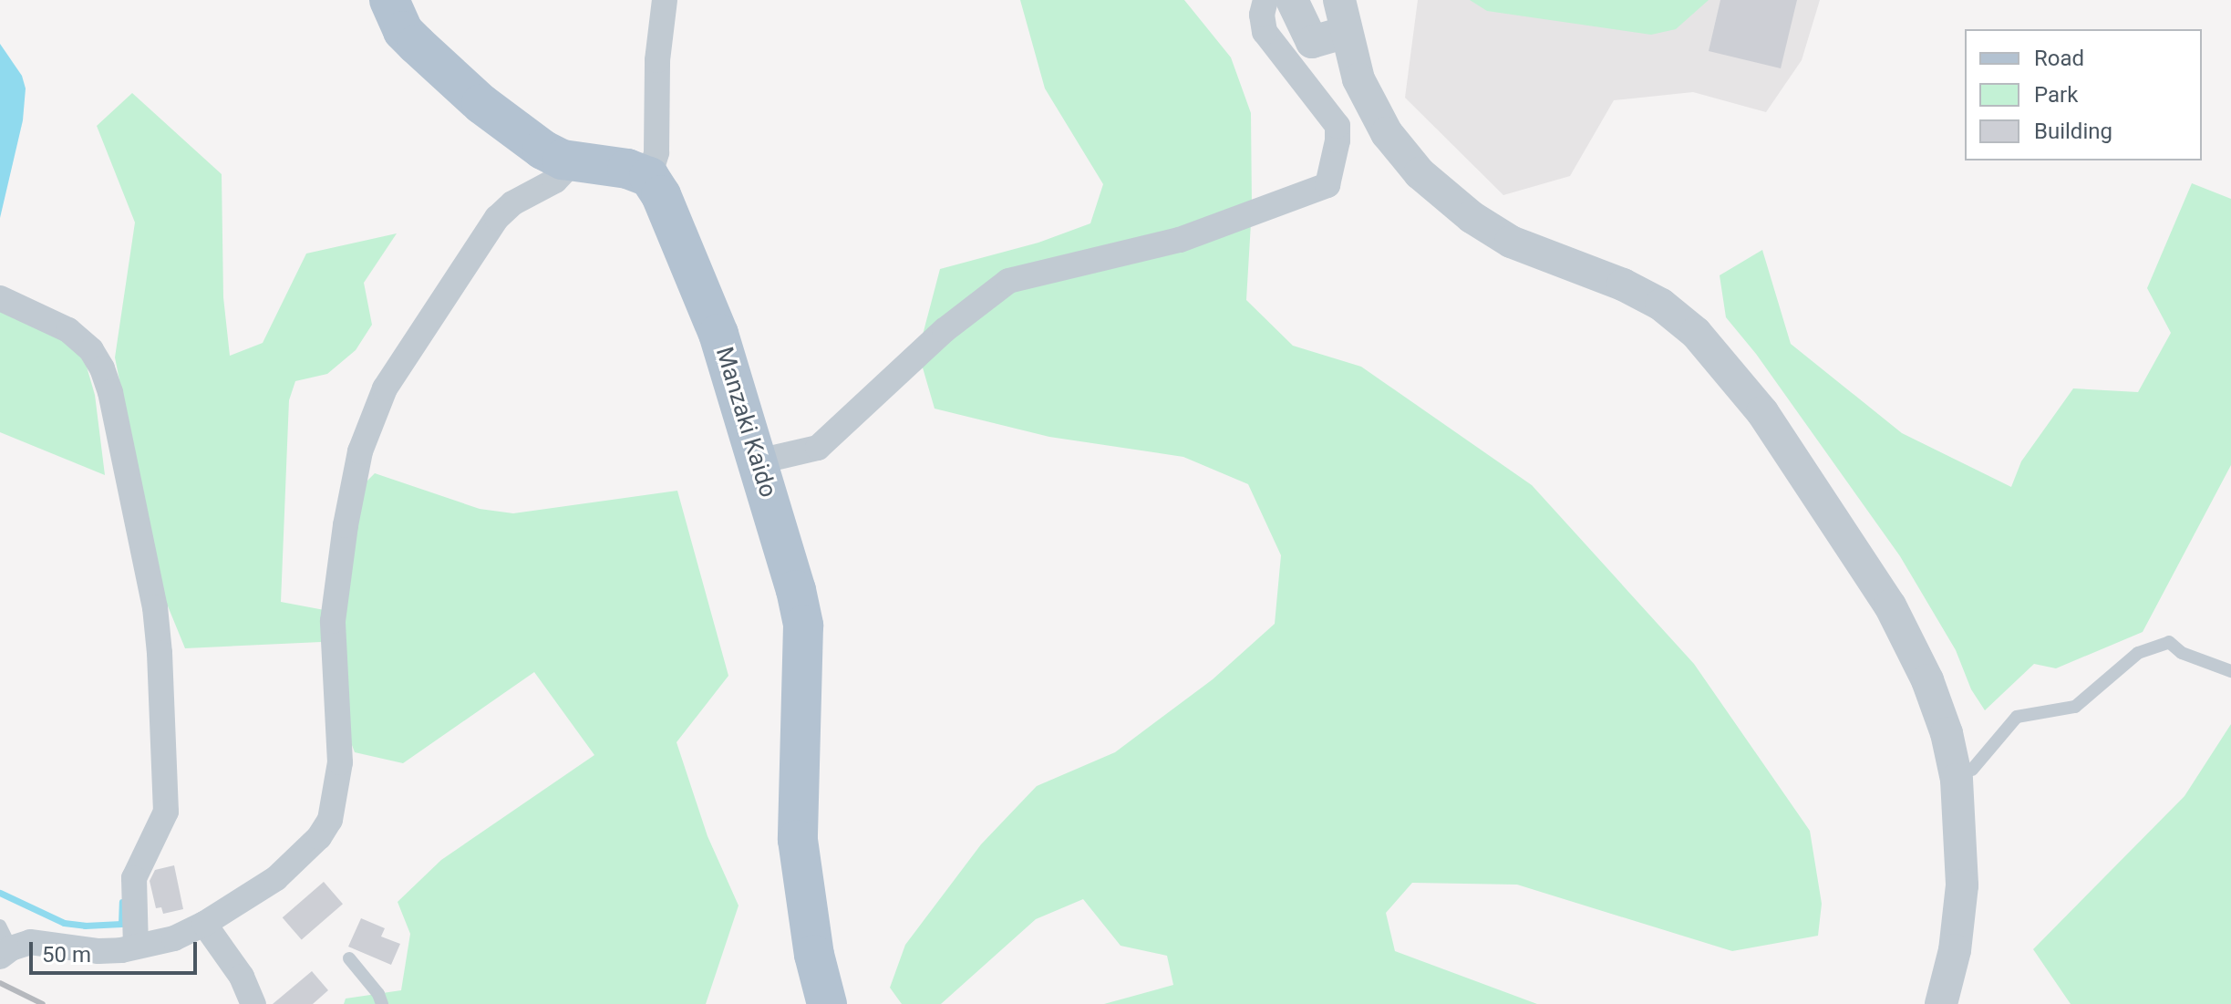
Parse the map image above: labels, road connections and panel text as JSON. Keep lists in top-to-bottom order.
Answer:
{
  "streets": {
    "main road": ["Manzaki Kaido"]
  },
  "legend": ["Road", "Park", "Building"],
  "scale_bar": "50 m"
}
